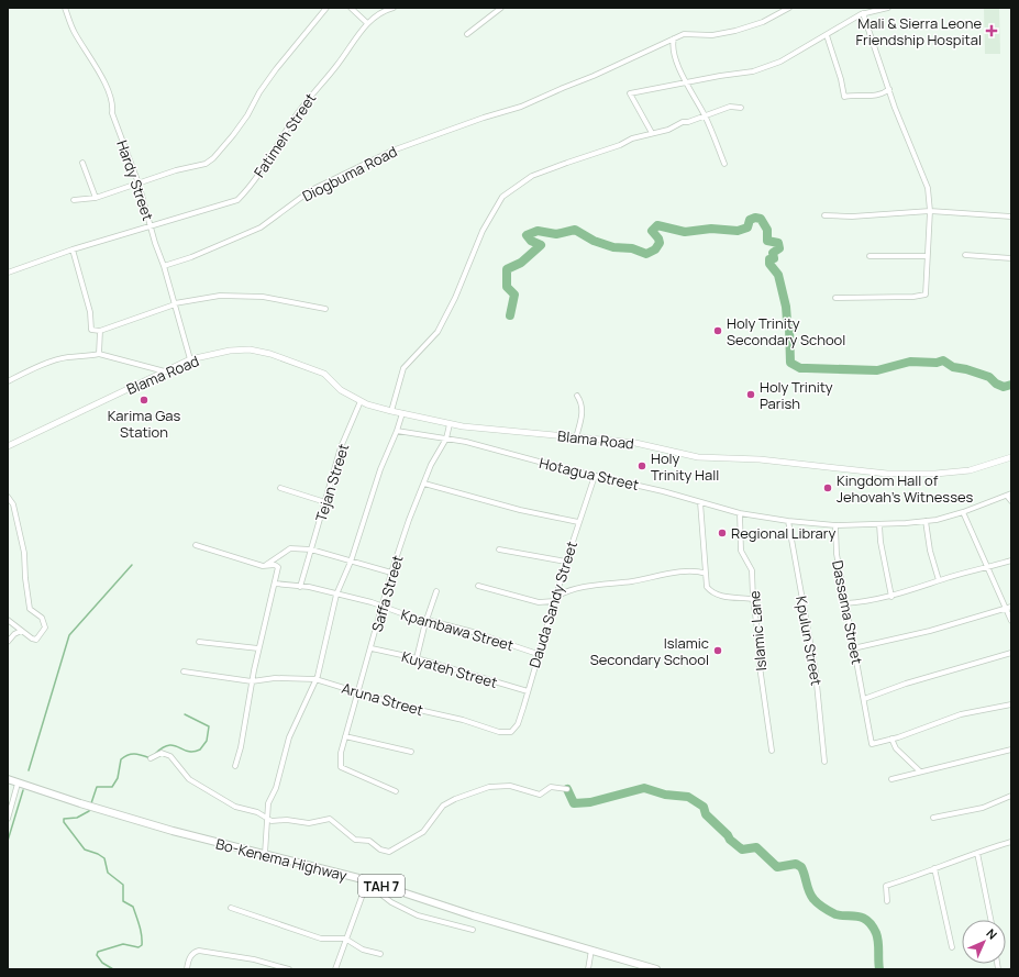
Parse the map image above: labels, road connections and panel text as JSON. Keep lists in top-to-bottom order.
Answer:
{
  "streets": {
    "highway": ["Bo-Kenema Highway", "TAH 7"],
    "street": [
      "Fatimeh Street",
      "Diogbuma Road",
      "Hardy Street",
      "Blama Road",
      "Hotagua Street",
      "Tejan Street",
      "Saffa Street",
      "Dauda Sandy Street",
      "Dassama Street",
      "Kpambawa Street",
      "Islamic Lane",
      "Kpulun Street",
      "Kuyateh Street",
      "Aruna Street"
    ]
  },
  "crossings": [
    ["Fatimeh Street", "Hardy Street"],
    ["Diogbuma Road", "Hardy Street"],
    ["Hardy Street", "Blama Road"],
    ["Blama Road", "Tejan Street"],
    ["Blama Road", "Saffa Street"],
    ["Hotagua Street", "Saffa Street"],
    ["Hotagua Street", "Dauda Sandy Street"],
    ["Hotagua Street", "Dassama Street"],
    ["Hotagua Street", "Islamic Lane"],
    ["Hotagua Street", "Kpulun Street"],
    ["Tejan Street", "Kpambawa Street"],
    ["Saffa Street", "Kpambawa Street"],
    ["Saffa Street", "Kuyateh Street"],
    ["Saffa Street", "Aruna Street"],
    ["Dauda Sandy Street", "Kpambawa Street"],
    ["Dauda Sandy Street", "Kuyateh Street"],
    ["Dauda Sandy Street", "Aruna Street"]
  ],
  "places": {
    "health": ["Mali & Sierra Leone Friendship Hospital"],
    "other": [
      "Holy Trinity Secondary School",
      "Holy Trinity Parish",
      "Karima Gas Station",
      "Holy Trinity Hall",
      "Kingdom Hall of Jehovah’s Witnesses",
      "Regional Library",
      "Islamic Secondary School"
    ]
  },
  "north": "top right"
}
